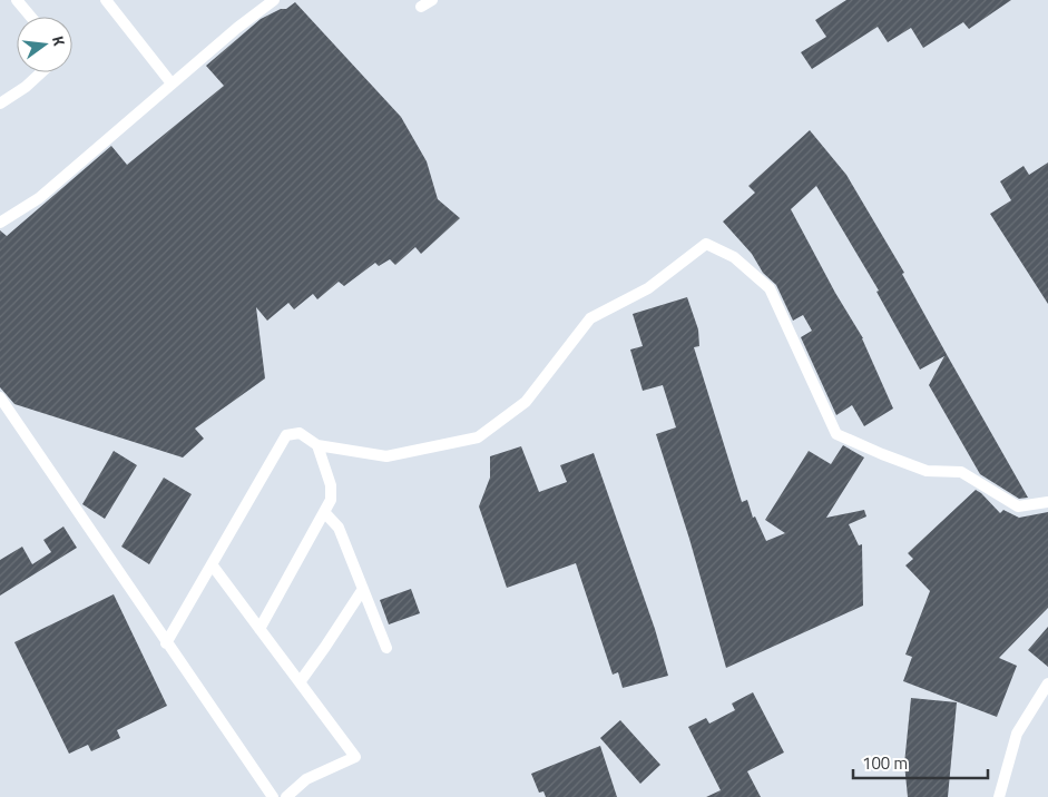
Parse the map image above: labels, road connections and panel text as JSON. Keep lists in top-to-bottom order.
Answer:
{
  "scale_bar": "100 m",
  "north": "right"
}
